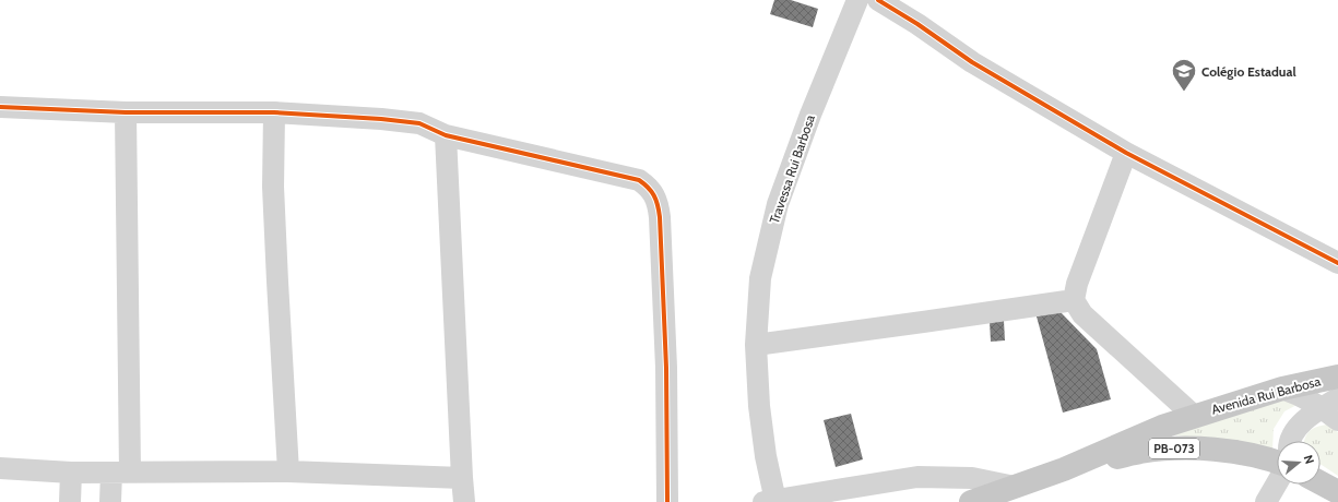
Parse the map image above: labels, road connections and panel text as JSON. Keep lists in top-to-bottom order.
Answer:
{
  "streets": {
    "main road": ["Avenida Rui Barbosa", "PB-073"],
    "street": ["Travessa Rui Barbosa"]
  },
  "crossings": [
    ["Avenida Rui Barbosa", "PB-073"]
  ],
  "places": {
    "school or university": ["Colégio Estadual"]
  },
  "north": "right"
}
